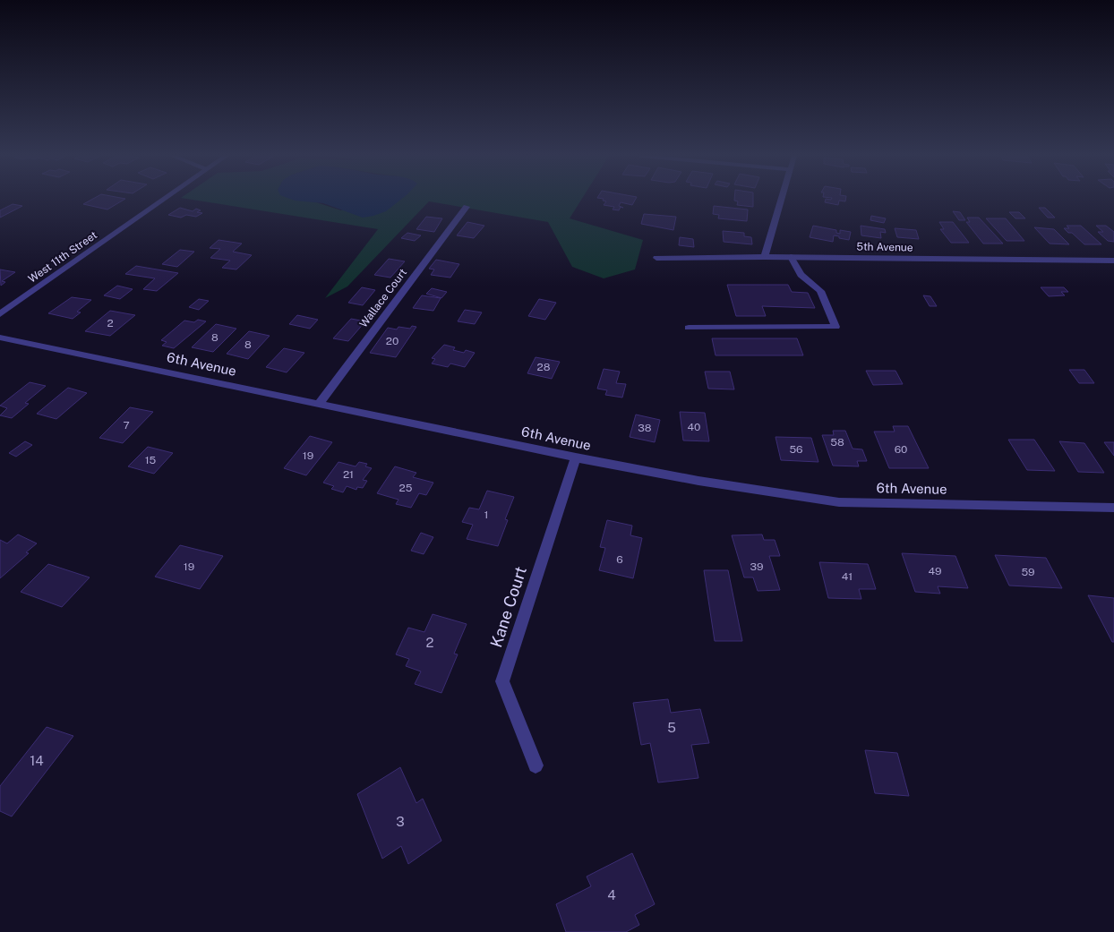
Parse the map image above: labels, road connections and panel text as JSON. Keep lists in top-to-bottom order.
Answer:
{
  "streets": {
    "street": [
      "5th Avenue",
      "West 11th Street",
      "Wallace Court",
      "6th Avenue",
      "Kane Court"
    ]
  },
  "crossings": [
    ["Wallace Court", "6th Avenue"],
    ["6th Avenue", "Kane Court"]
  ],
  "house_numbers": [
    "2",
    "8",
    "20",
    "8",
    "28",
    "7",
    "40",
    "38",
    "58",
    "56",
    "60",
    "19",
    "15",
    "21",
    "25",
    "1",
    "6",
    "19",
    "39",
    "49",
    "59",
    "41",
    "2",
    "5",
    "14",
    "3",
    "4"
  ]
}
